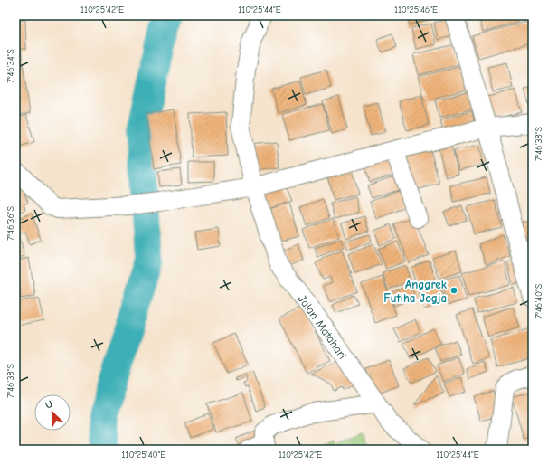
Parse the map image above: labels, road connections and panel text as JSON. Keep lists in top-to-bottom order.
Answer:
{
  "streets": {
    "street": ["Jalan Matahari"]
  },
  "places": ["Anggrek Futiha Jogja"],
  "north": "top left",
  "coordinates": [
    "110°25'42\"E",
    "110°25'44\"E",
    "110°25'46\"E",
    "7°46'34\"S",
    "7°46'38\"S",
    "7°46'36\"S",
    "7°46'40\"S",
    "110°25'40\"E"
  ]
}
